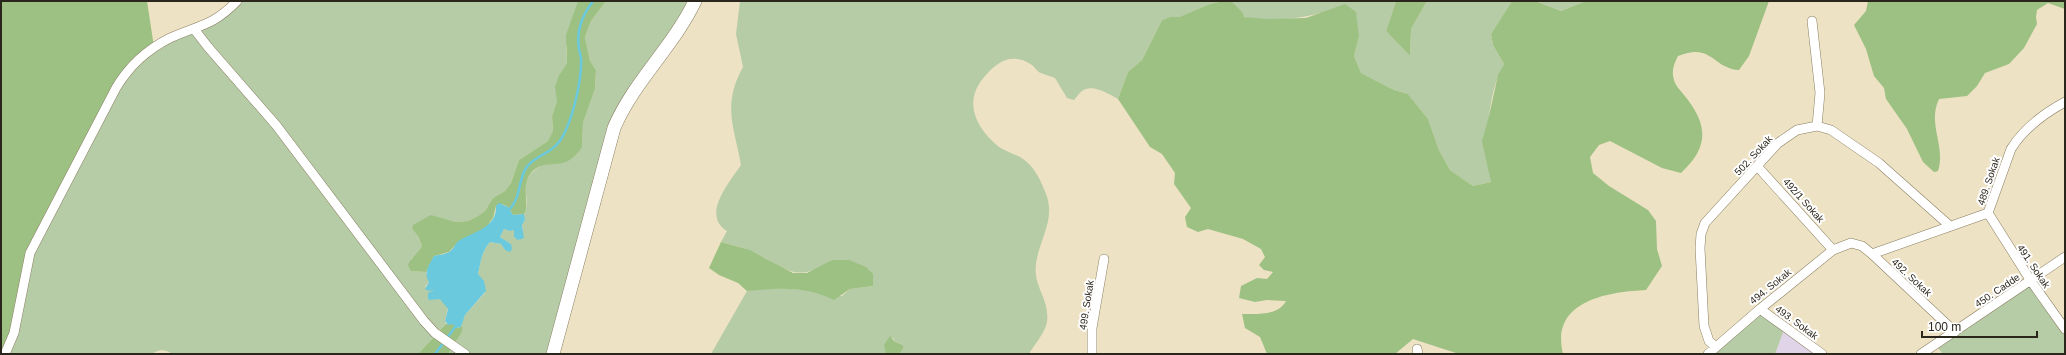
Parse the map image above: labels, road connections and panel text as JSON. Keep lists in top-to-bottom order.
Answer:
{
  "streets": {
    "street": [
      "502. Sokak",
      "489. Sokak",
      "492/1 Sokak",
      "491. Sokak",
      "492. Sokak",
      "494. Sokak",
      "450. Cadde",
      "499. Sokak",
      "493. Sokak"
    ]
  },
  "crossings": [
    ["502. Sokak", "492/1 Sokak"],
    ["502. Sokak", "494. Sokak"],
    ["489. Sokak", "491. Sokak"],
    ["489. Sokak", "492. Sokak"],
    ["492/1 Sokak", "494. Sokak"],
    ["491. Sokak", "450. Cadde"],
    ["492. Sokak", "494. Sokak"],
    ["492. Sokak", "450. Cadde"],
    ["494. Sokak", "493. Sokak"]
  ],
  "scale_bar": "100 m"
}
